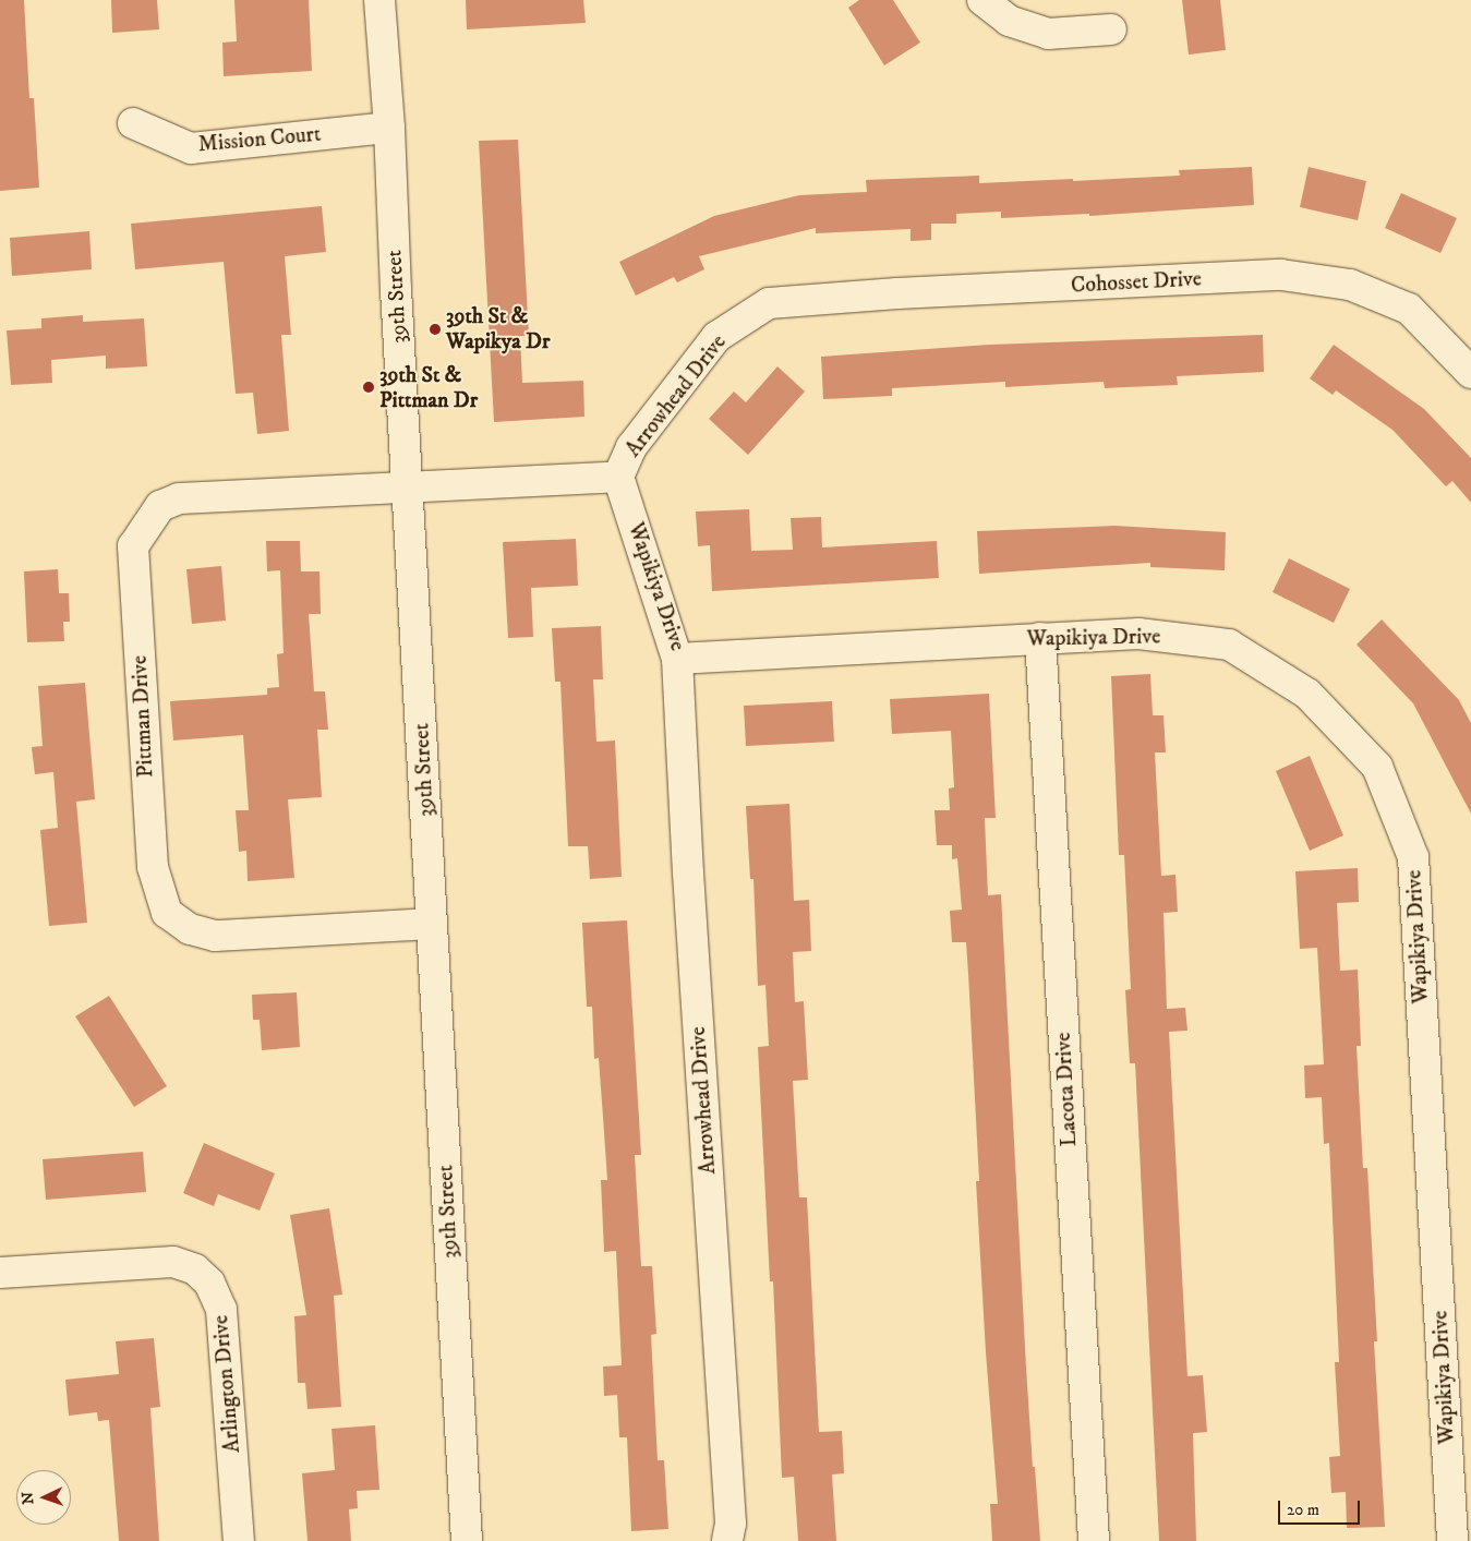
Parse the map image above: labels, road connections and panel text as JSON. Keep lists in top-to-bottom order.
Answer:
{
  "streets": {
    "street": [
      "Mission Court",
      "Cohosset Drive",
      "39th Street",
      "Arrowhead Drive",
      "Wapikiya Drive",
      "Pittman Drive",
      "Lacota Drive",
      "Arlington Drive"
    ]
  },
  "crossings": [
    ["Mission Court", "39th Street"],
    ["Cohosset Drive", "Arrowhead Drive"],
    ["39th Street", "Pittman Drive"],
    ["Arrowhead Drive", "Wapikiya Drive"],
    ["Wapikiya Drive", "Lacota Drive"]
  ],
  "places": ["39th St & Wapikya Dr", "39th St & Pittman Dr"],
  "scale_bar": "20 m",
  "north": "left"
}
